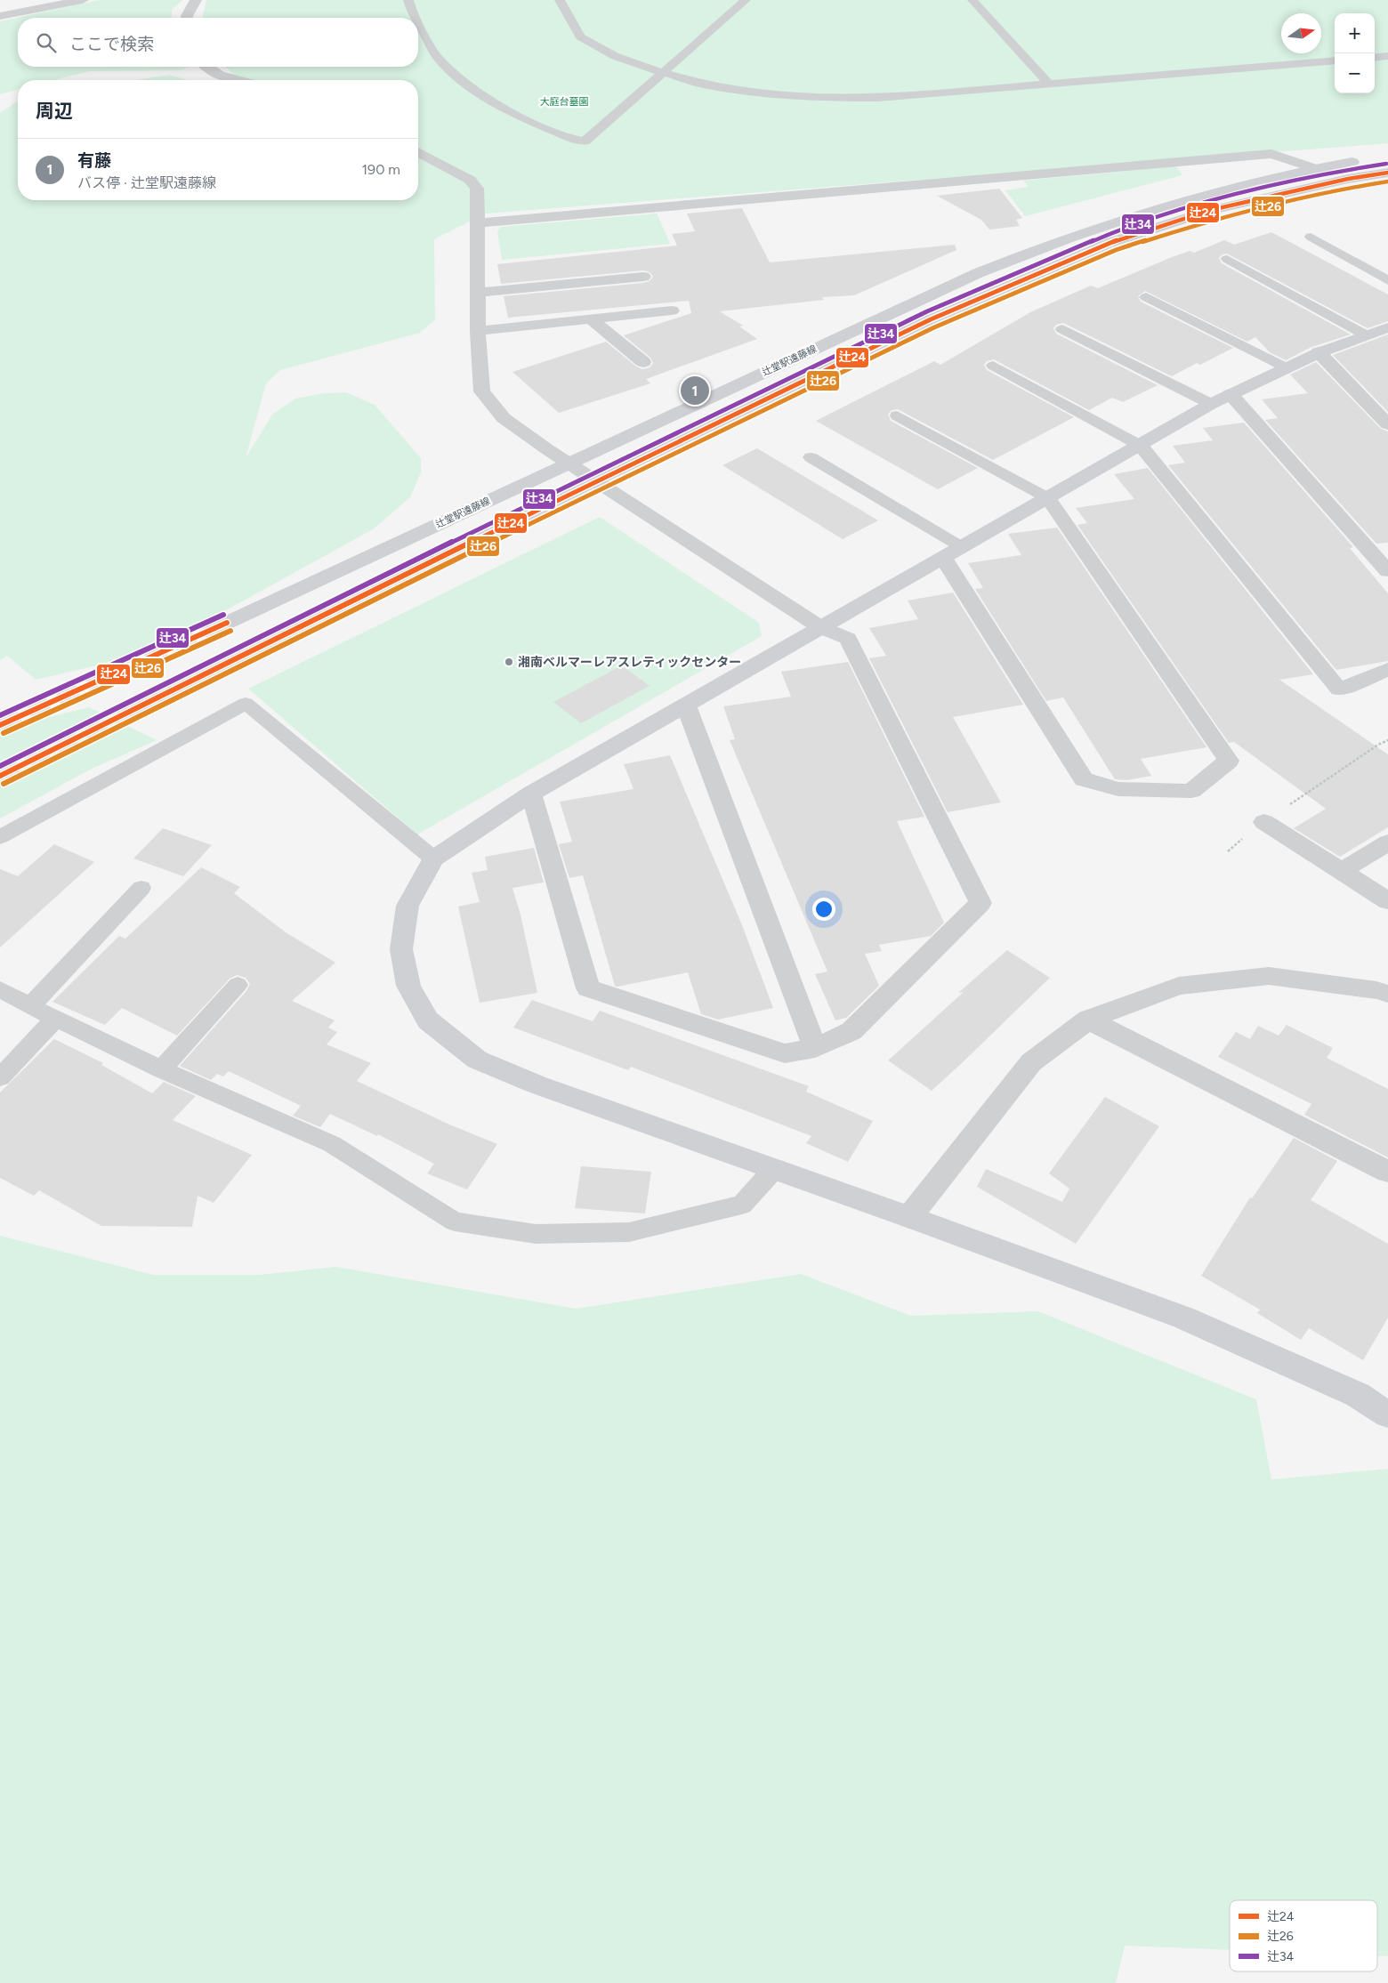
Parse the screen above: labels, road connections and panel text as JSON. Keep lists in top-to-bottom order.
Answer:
{
  "streets": {
    "street": ["辻堂駅遠藤線"]
  },
  "parks": ["大庭台墓園"],
  "places": ["湘南ベルマーレアスレティックセンター"],
  "lines": ["transit line 辻34", "transit line 辻24", "transit line 辻26"],
  "legend": ["辻24", "辻26", "辻34"],
  "north": "right",
  "page": {
    "map_buttons": ["+", "−"],
    "search": "ここで検索",
    "heading": "周辺",
    "list": [
      {
        "mark": "1",
        "name": "有藤",
        "note": "バス停 · 辻堂駅遠藤線",
        "value": "190 m"
      }
    ],
    "pins": "1"
  }
}
